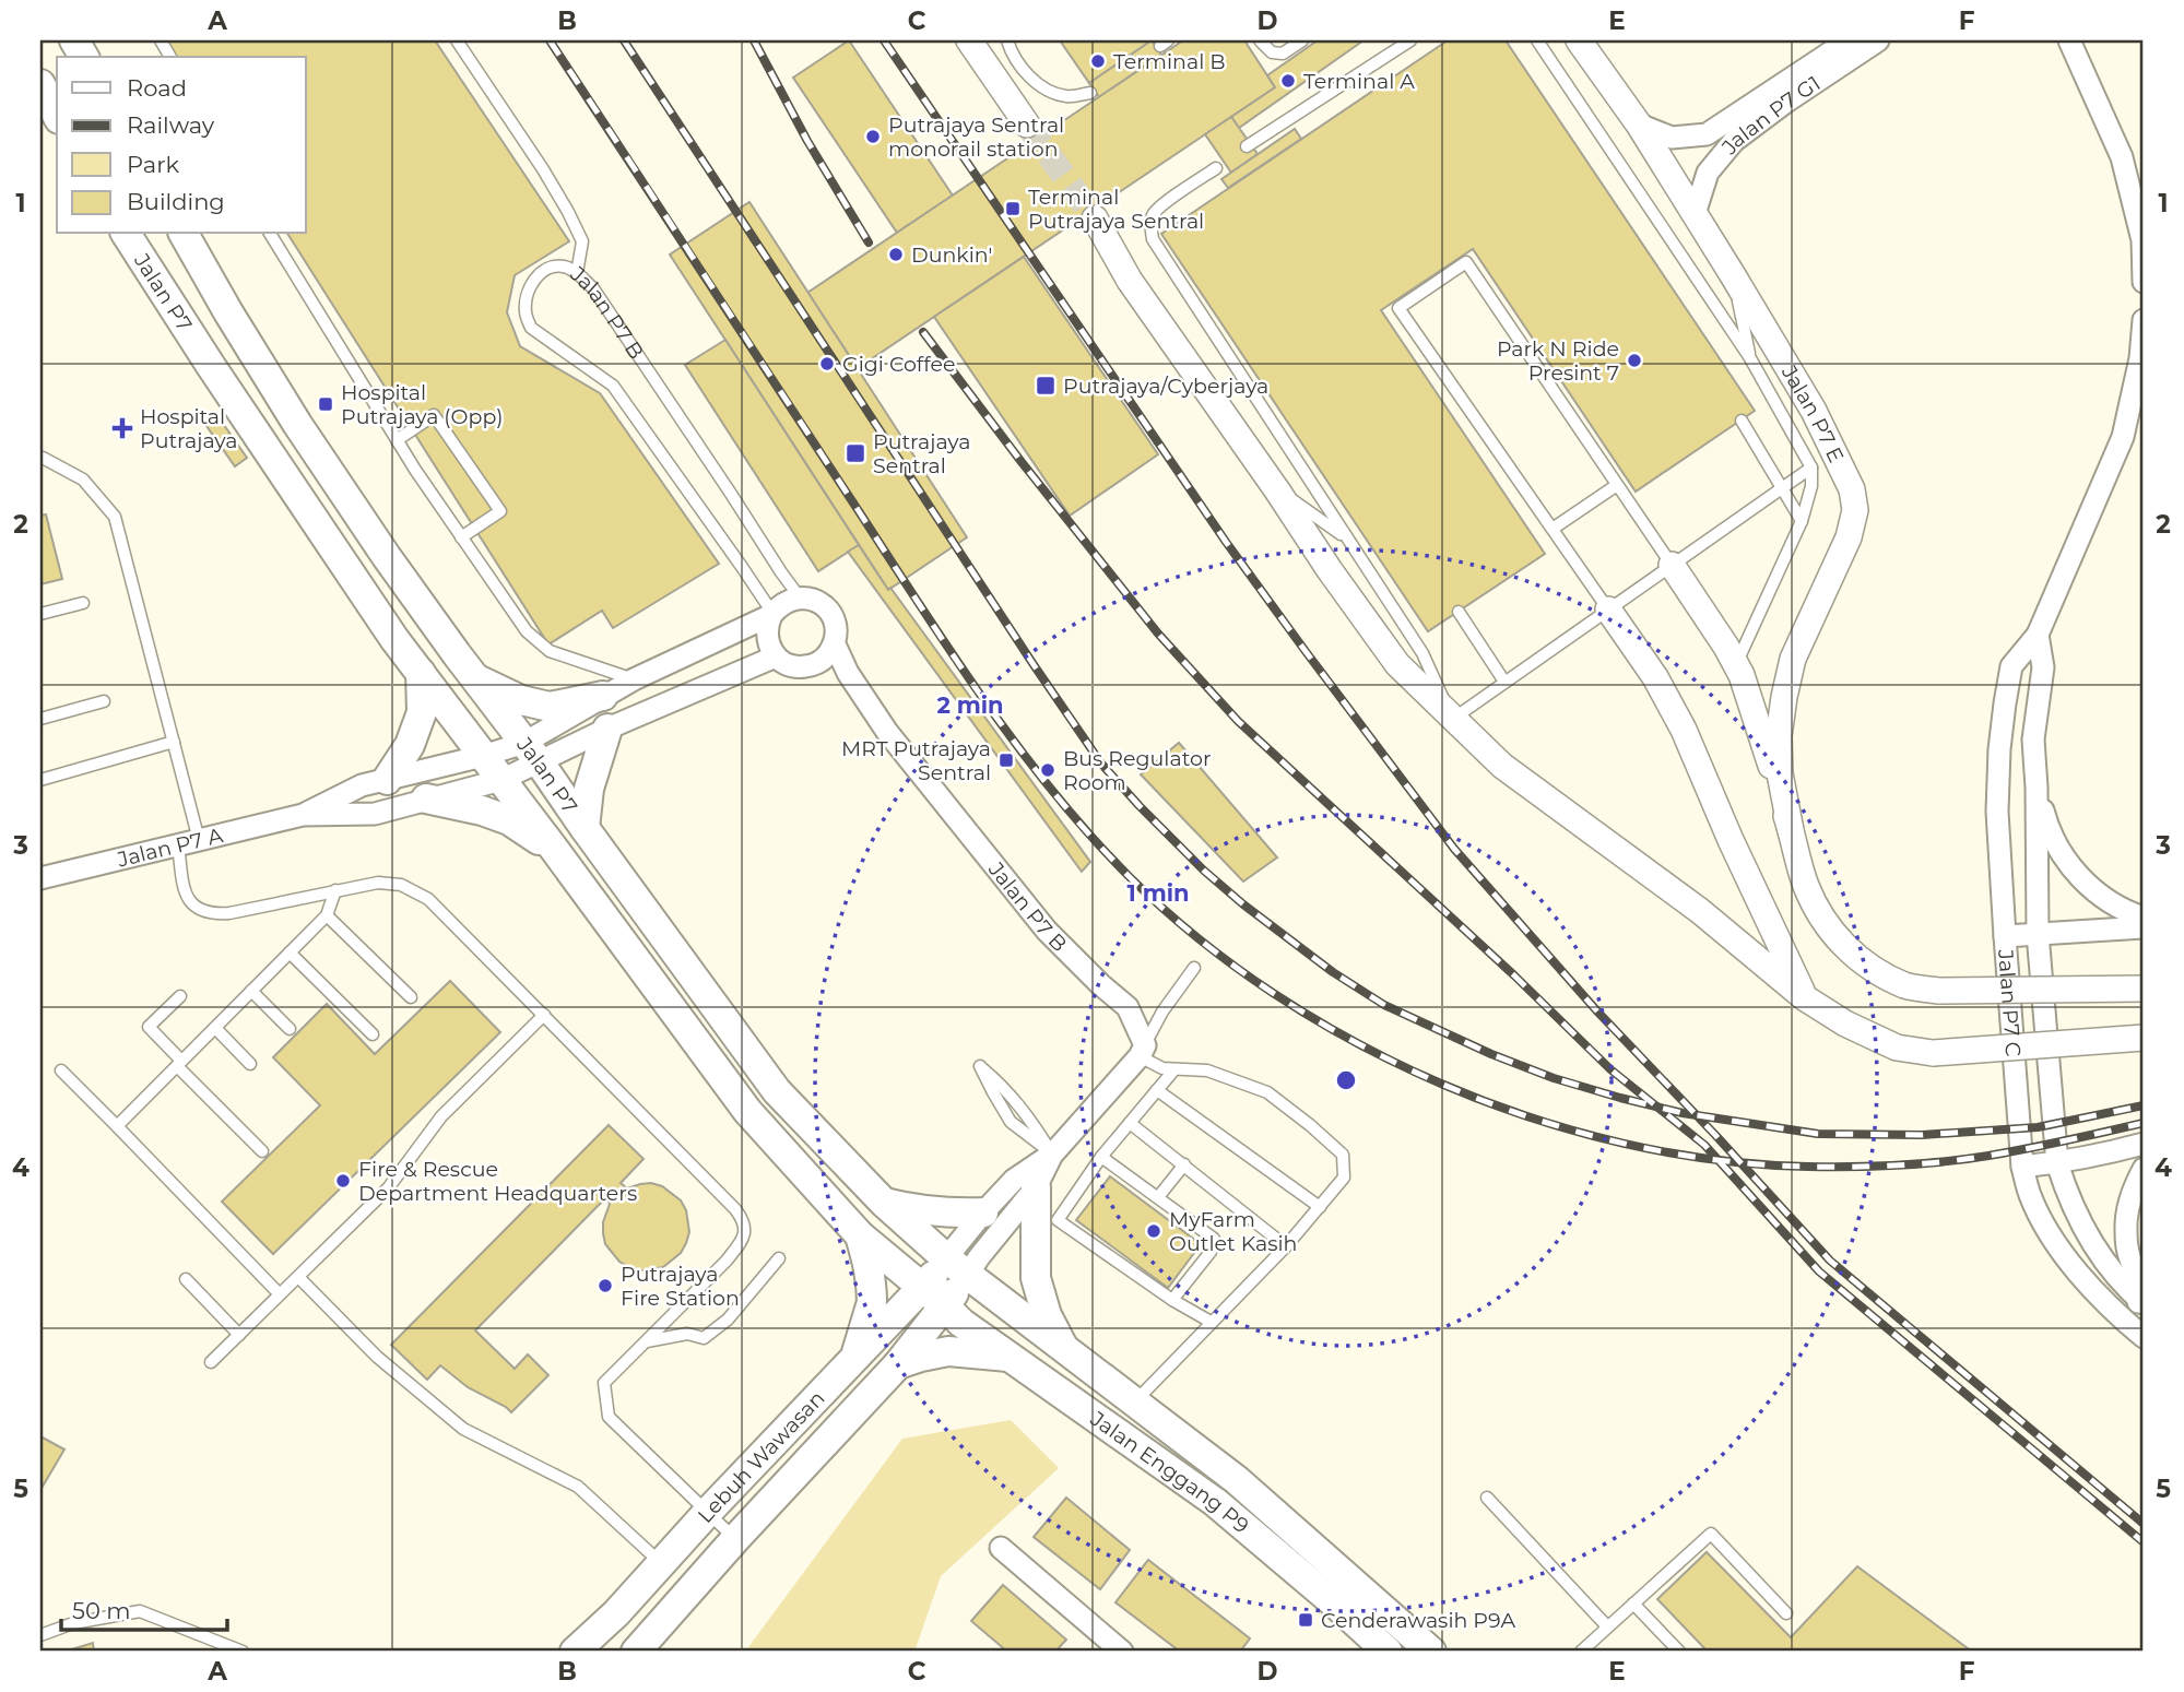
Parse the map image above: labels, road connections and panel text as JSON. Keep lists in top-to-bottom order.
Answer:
{
  "streets": {
    "main road": ["Jalan P7", "Lebuh Wawasan", "Jalan Enggang P9"],
    "street": [
      "Jalan P7 G1",
      "Jalan P7 B",
      "Jalan P7 E",
      "Jalan P7 A",
      "Jalan P7 C"
    ]
  },
  "crossings": [
    ["Jalan P7 G1", "Jalan P7 E"],
    ["Jalan P7", "Jalan P7 A"],
    ["Jalan P7", "Lebuh Wawasan"],
    ["Jalan P7", "Jalan Enggang P9"],
    ["Lebuh Wawasan", "Jalan Enggang P9"]
  ],
  "places": {
    "other": [
      "Terminal B",
      "Terminal A",
      "Putrajaya Sentral monorail station",
      "Dunkin'",
      "Park N Ride Presint 7",
      "Gigi Coffee",
      "Bus Regulator Room",
      "Fire & Rescue Department Headquarters",
      "MyFarm Outlet Kasih",
      "Putrajaya Fire Station"
    ],
    "transit": [
      "Terminal Putrajaya Sentral",
      "Putrajaya/Cyberjaya",
      "Hospital Putrajaya (Opp)",
      "Putrajaya Sentral",
      "MRT Putrajaya Sentral",
      "Cenderawasih P9A"
    ],
    "health": ["Hospital Putrajaya"]
  },
  "legend": [
    "Road",
    "Railway",
    "Park",
    "Building"
  ],
  "scale_bar": "50 m",
  "grid": {
    "columns": [
      "A",
      "B",
      "C",
      "D",
      "E",
      "F"
    ],
    "rows": [
      "1",
      "2",
      "3",
      "4",
      "5"
    ]
  },
  "rings": ["2 min", "1 min"]
}
